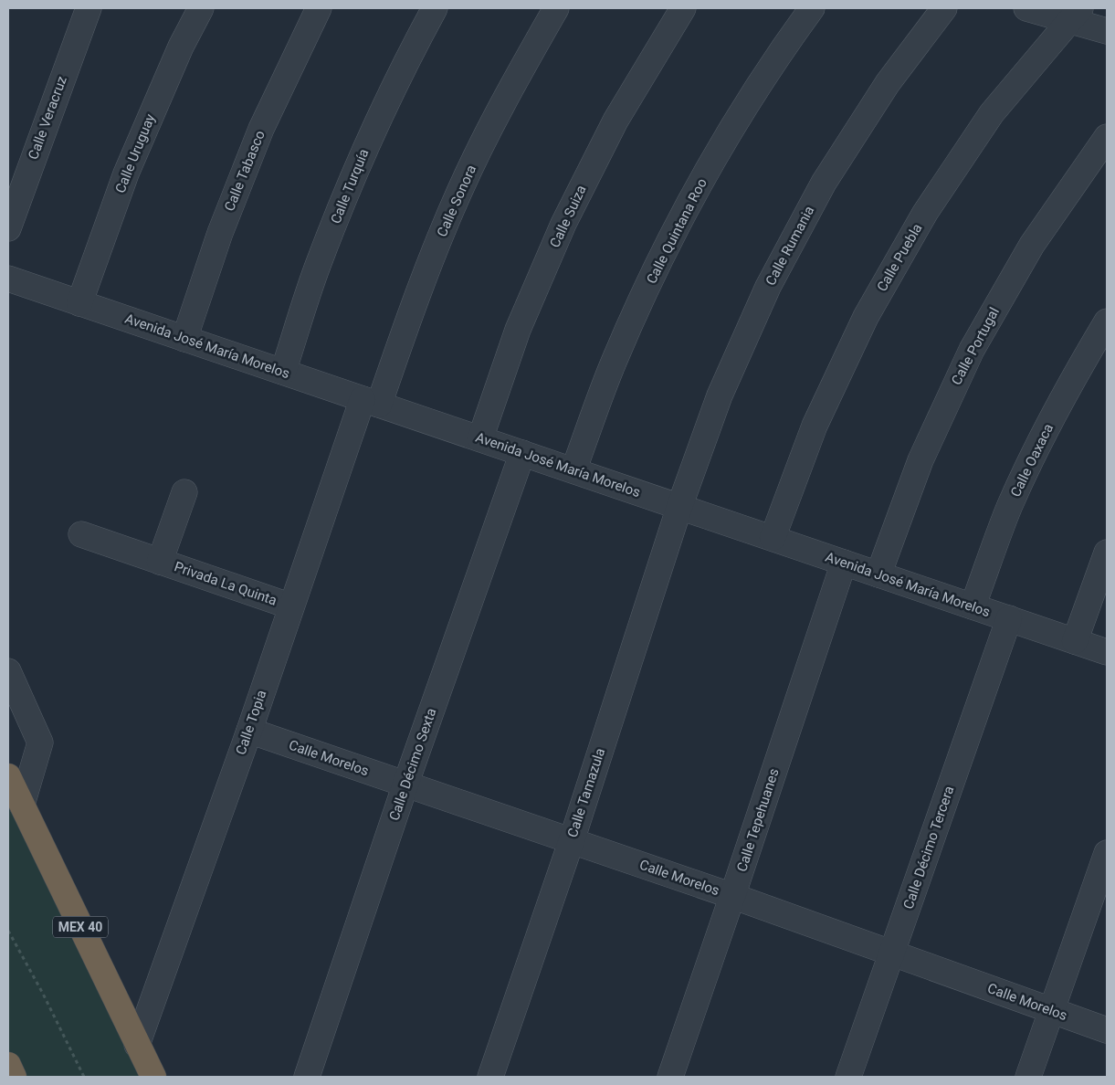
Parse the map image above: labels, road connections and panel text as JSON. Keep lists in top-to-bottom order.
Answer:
{
  "streets": {
    "highway": ["MEX 40"],
    "street": [
      "Calle Veracruz",
      "Calle Uruguay",
      "Calle Tabasco",
      "Calle Turquía",
      "Calle Sonora",
      "Calle Suiza",
      "Calle Quintana Roo",
      "Calle Rumania",
      "Calle Puebla",
      "Avenida José María Morelos",
      "Calle Portugal",
      "Calle Oaxaca",
      "Privada La Quinta",
      "Calle Topia",
      "Calle Morelos",
      "Calle Décimo Sexta",
      "Calle Tamazula",
      "Calle Tepehuanes",
      "Calle Décimo Tercera"
    ]
  },
  "crossings": [
    ["Calle Uruguay", "Avenida José María Morelos"],
    ["Calle Tabasco", "Avenida José María Morelos"],
    ["Calle Turquía", "Avenida José María Morelos"],
    ["Calle Sonora", "Avenida José María Morelos"],
    ["Calle Sonora", "Calle Topia"],
    ["Calle Suiza", "Avenida José María Morelos"],
    ["Calle Quintana Roo", "Avenida José María Morelos"],
    ["Calle Rumania", "Avenida José María Morelos"],
    ["Calle Rumania", "Calle Tamazula"],
    ["Calle Puebla", "Avenida José María Morelos"],
    ["Avenida José María Morelos", "Calle Portugal"],
    ["Avenida José María Morelos", "Calle Oaxaca"],
    ["Avenida José María Morelos", "Calle Topia"],
    ["Avenida José María Morelos", "Calle Décimo Sexta"],
    ["Avenida José María Morelos", "Calle Tamazula"],
    ["Avenida José María Morelos", "Calle Tepehuanes"],
    ["Avenida José María Morelos", "Calle Décimo Tercera"],
    ["Privada La Quinta", "Calle Topia"],
    ["Calle Topia", "Calle Morelos"],
    ["Calle Topia", "MEX 40"],
    ["Calle Morelos", "Calle Décimo Sexta"],
    ["Calle Morelos", "Calle Tamazula"],
    ["Calle Morelos", "Calle Tepehuanes"],
    ["Calle Morelos", "Calle Décimo Tercera"]
  ]
}
